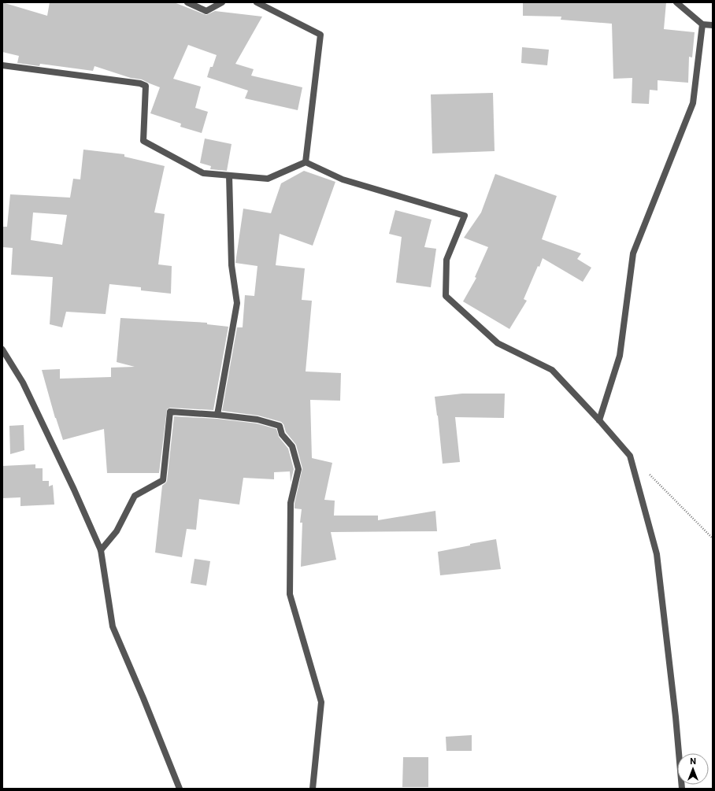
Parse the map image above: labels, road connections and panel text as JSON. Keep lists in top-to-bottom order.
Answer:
{
  "north": "top"
}
